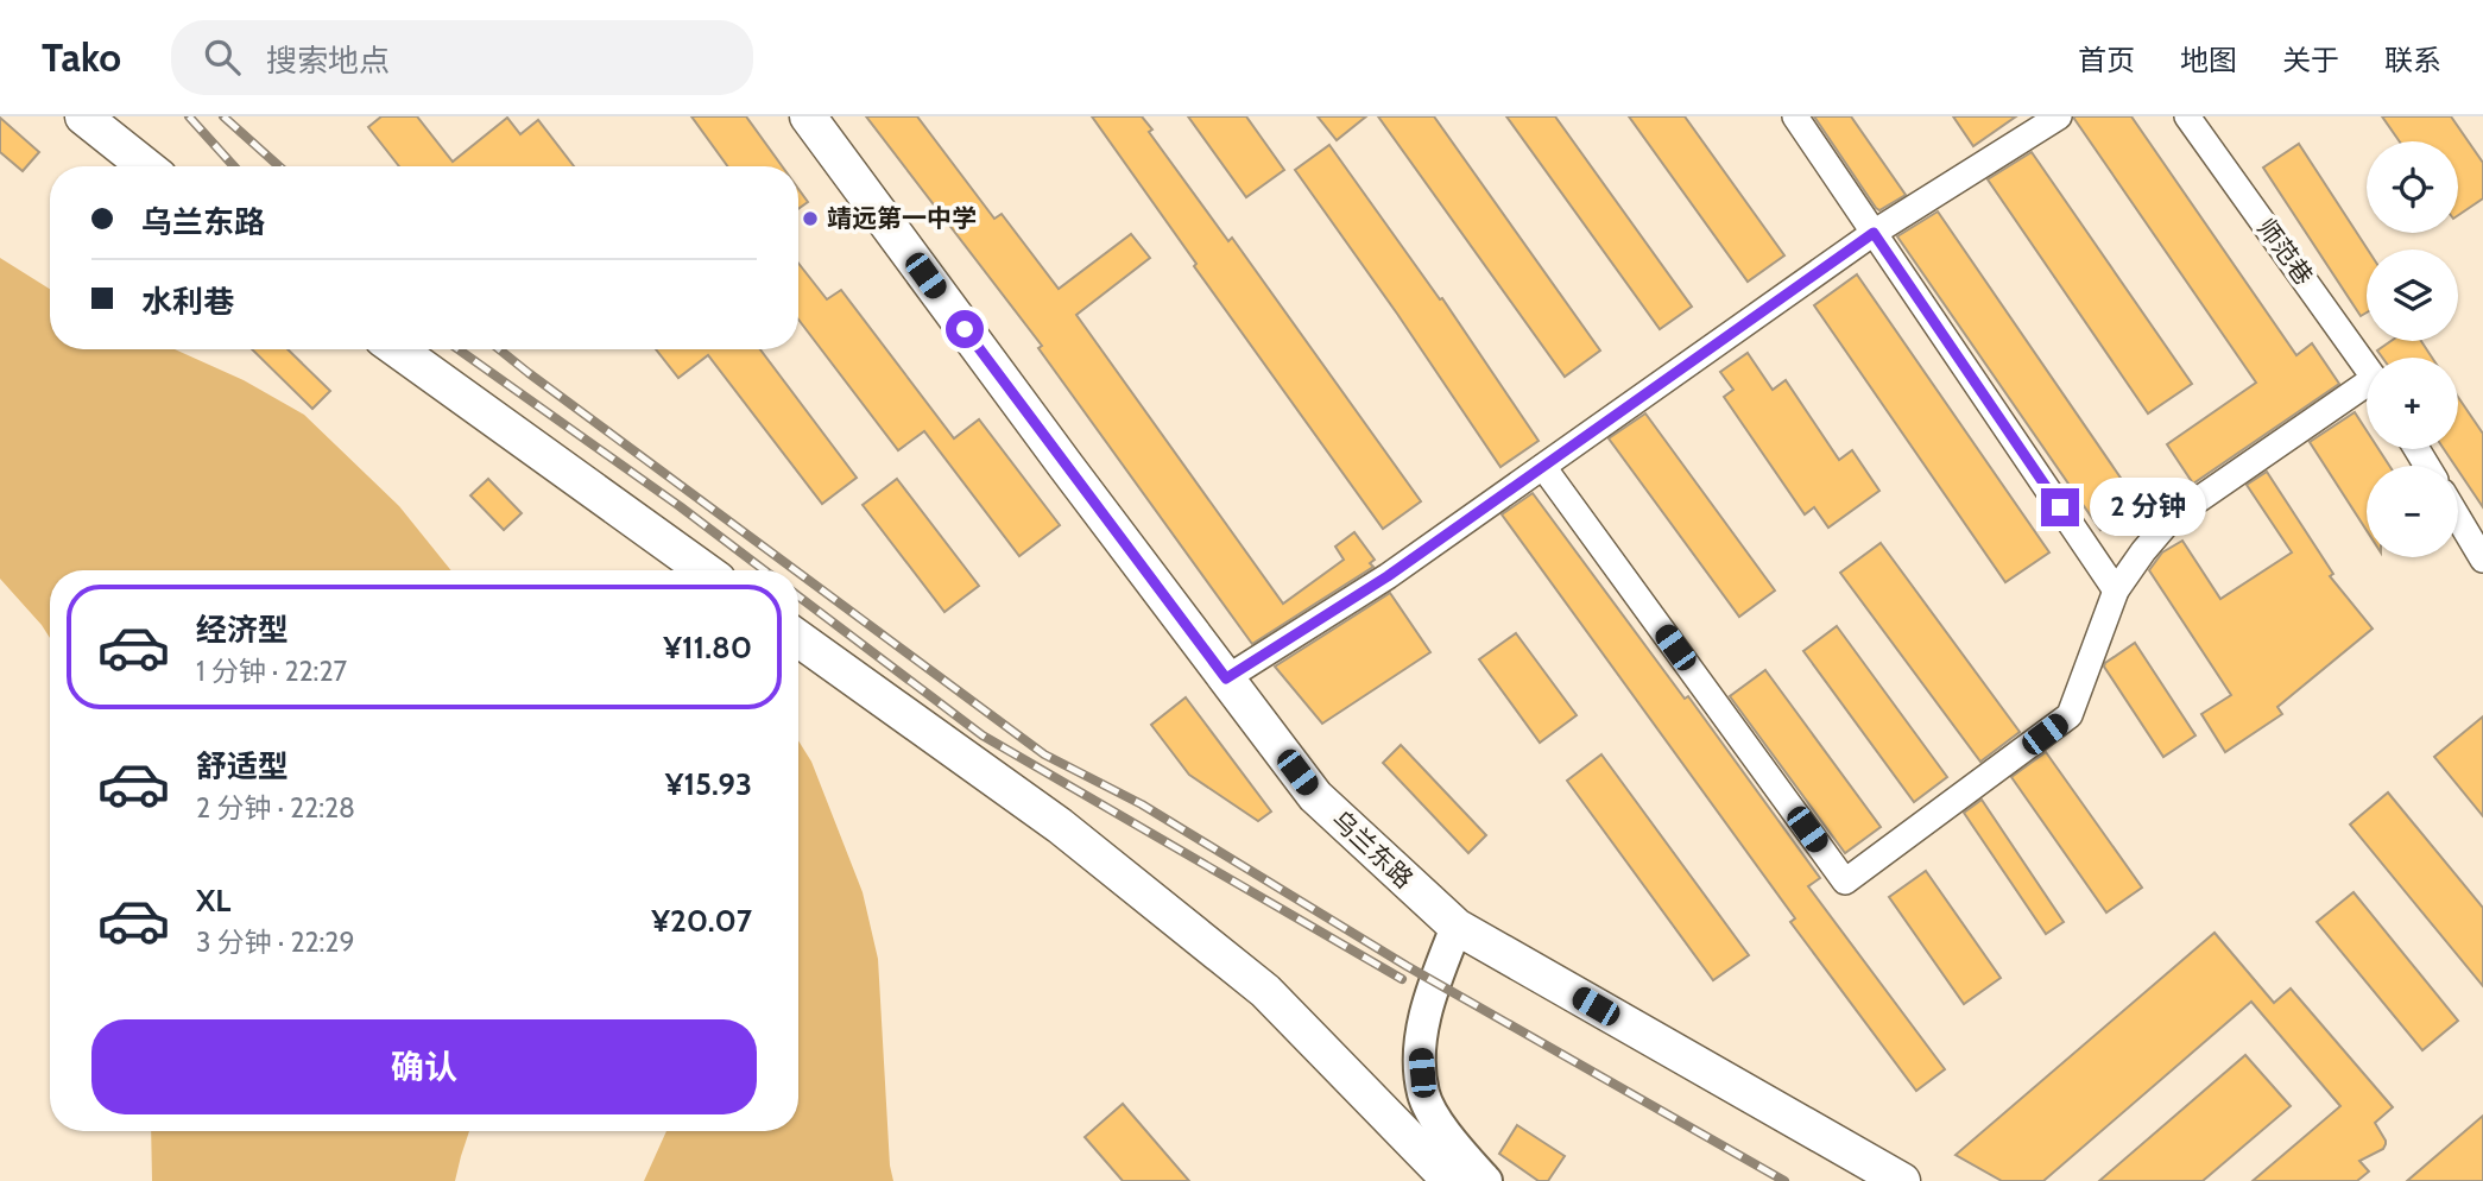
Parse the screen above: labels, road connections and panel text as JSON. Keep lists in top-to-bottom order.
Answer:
{
  "streets": {
    "main road": ["乌兰东路"],
    "street": ["师范巷"]
  },
  "places": ["靖远第一中学"],
  "page": {
    "header": "Tako",
    "search": "搜索地点",
    "nav": [
      "首页",
      "地图",
      "关于",
      "联系"
    ],
    "map_buttons": ["+", "−"],
    "banner": ["乌兰东路", "水利巷"],
    "bubble": "2 分钟",
    "list": [
      {
        "name": "经济型",
        "note": "1 分钟 · 22:27",
        "value": "¥11.80"
      },
      {
        "name": "舒适型",
        "note": "2 分钟 · 22:28",
        "value": "¥15.93"
      },
      {
        "name": "XL",
        "note": "3 分钟 · 22:29",
        "value": "¥20.07"
      }
    ],
    "buttons": "确认"
  }
}
